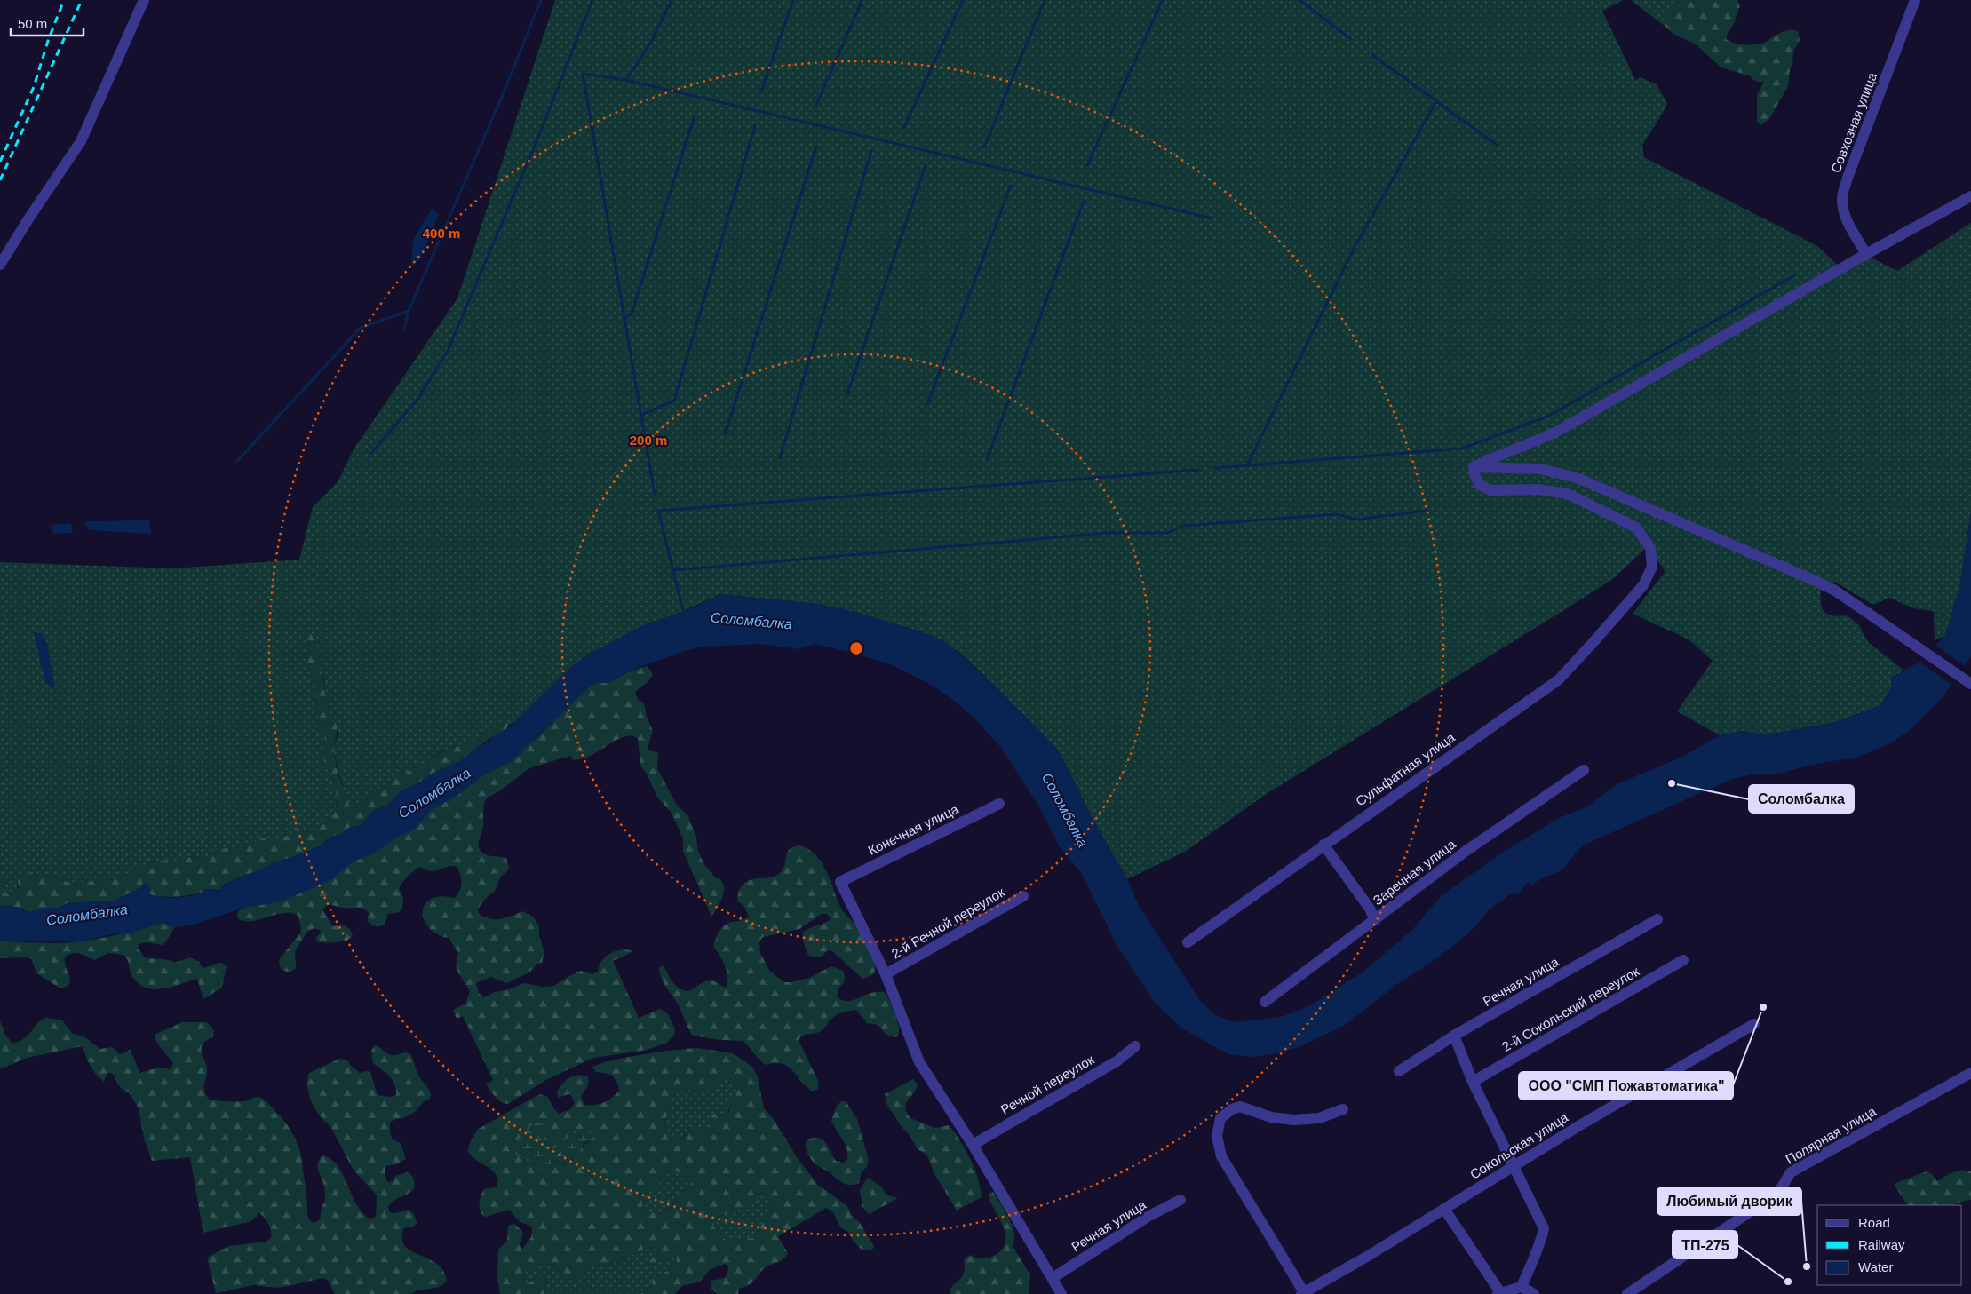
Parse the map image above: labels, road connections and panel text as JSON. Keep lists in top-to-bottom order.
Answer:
{
  "streets": {
    "street": [
      "Совхозная улица",
      "Сульфатная улица",
      "Конечная улица",
      "Заречная улица",
      "2-й Речной переулок",
      "Речная улица",
      "2-й Сокольский переулок",
      "Речной переулок",
      "Полярная улица",
      "Сокольская улица"
    ]
  },
  "crossings": [
    ["Конечная улица", "2-й Речной переулок"]
  ],
  "water": ["Соломбалка"],
  "places": [
    "Соломбалка",
    "ООО \"СМП Пожавтоматика\"",
    "Любимый дворик",
    "ТП-275"
  ],
  "legend": ["Road", "Railway", "Water"],
  "scale_bar": "50 m",
  "rings": ["400 m", "200 m"]
}
